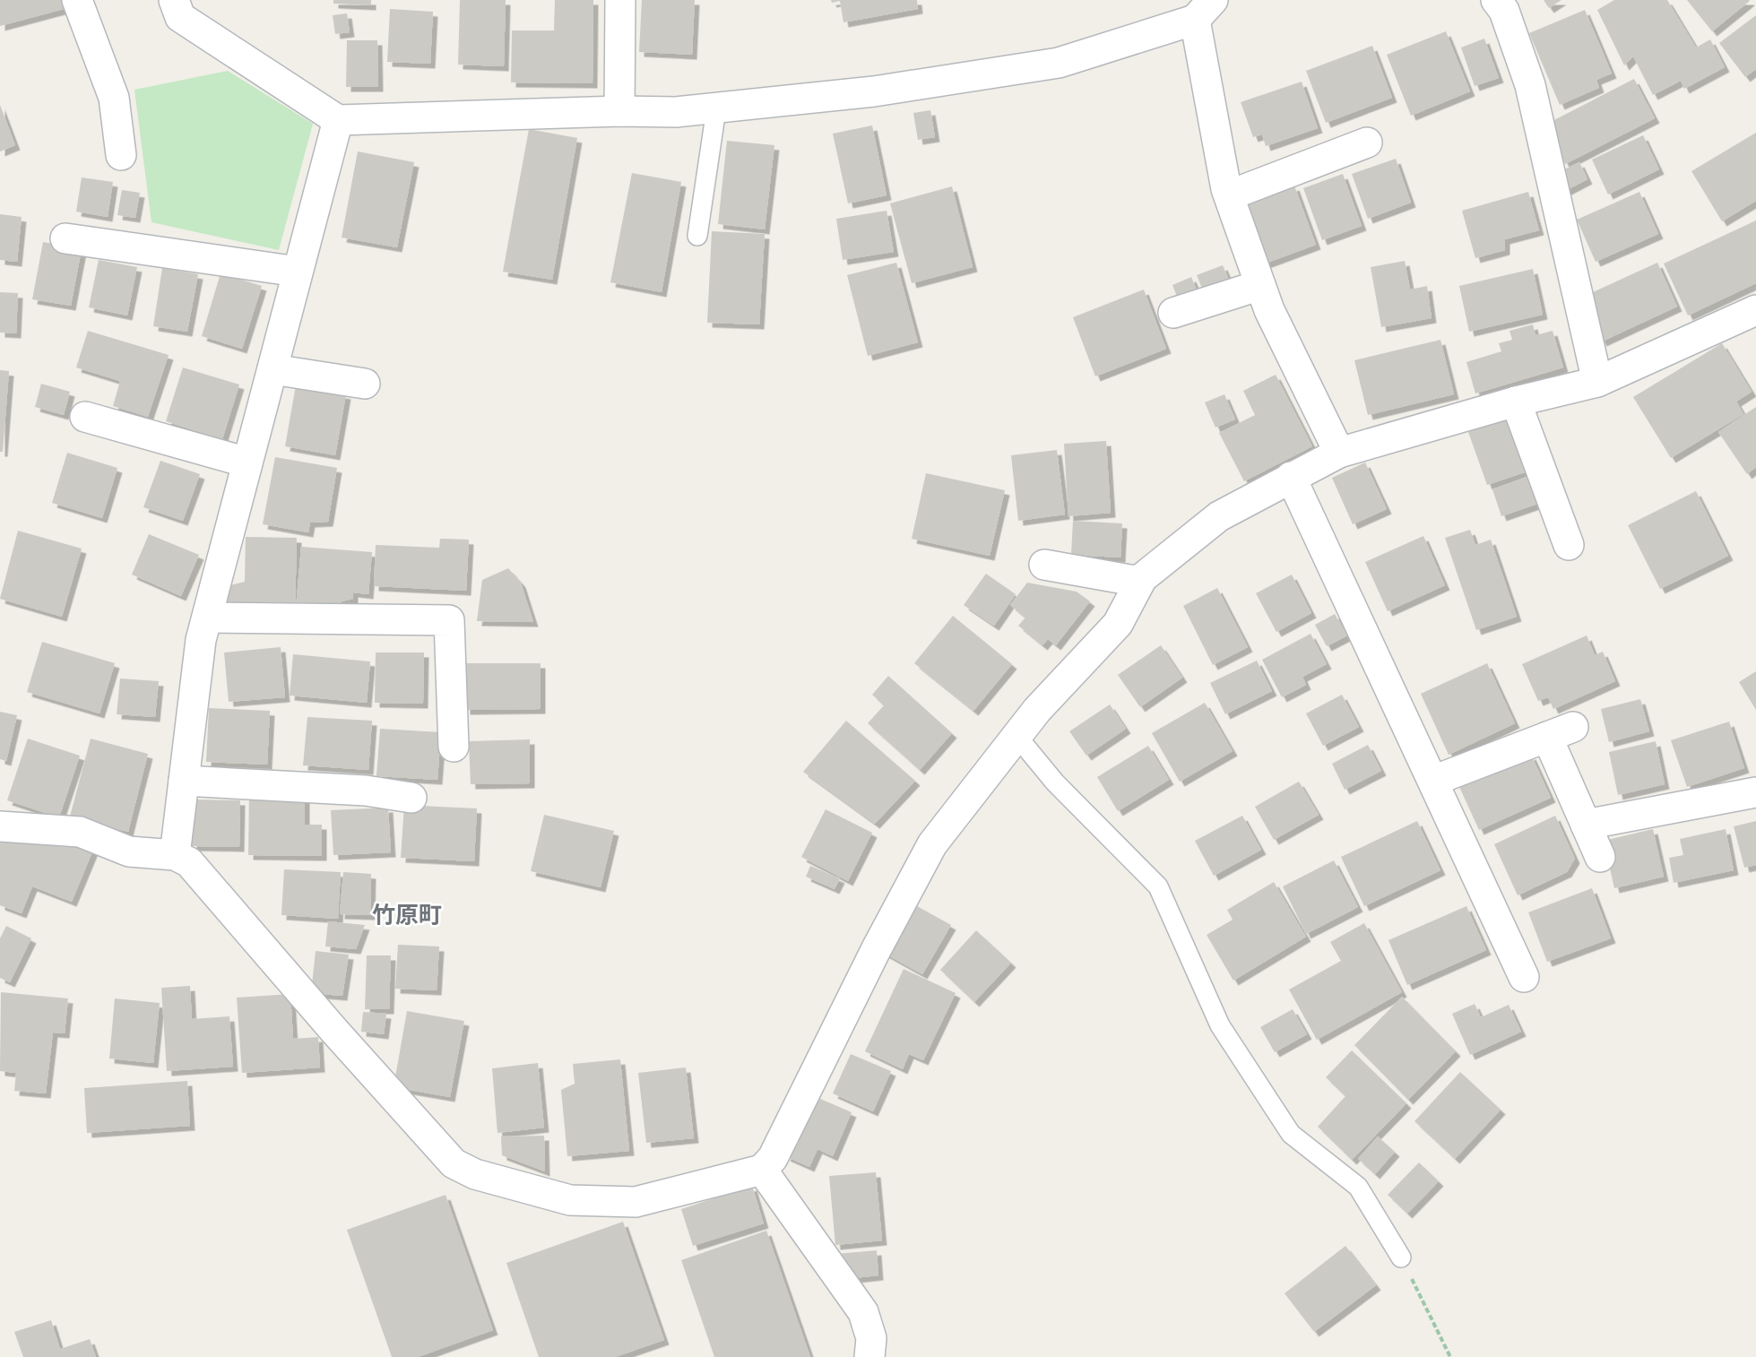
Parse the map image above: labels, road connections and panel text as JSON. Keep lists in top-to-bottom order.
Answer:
{
  "districts": ["竹原町"]
}
